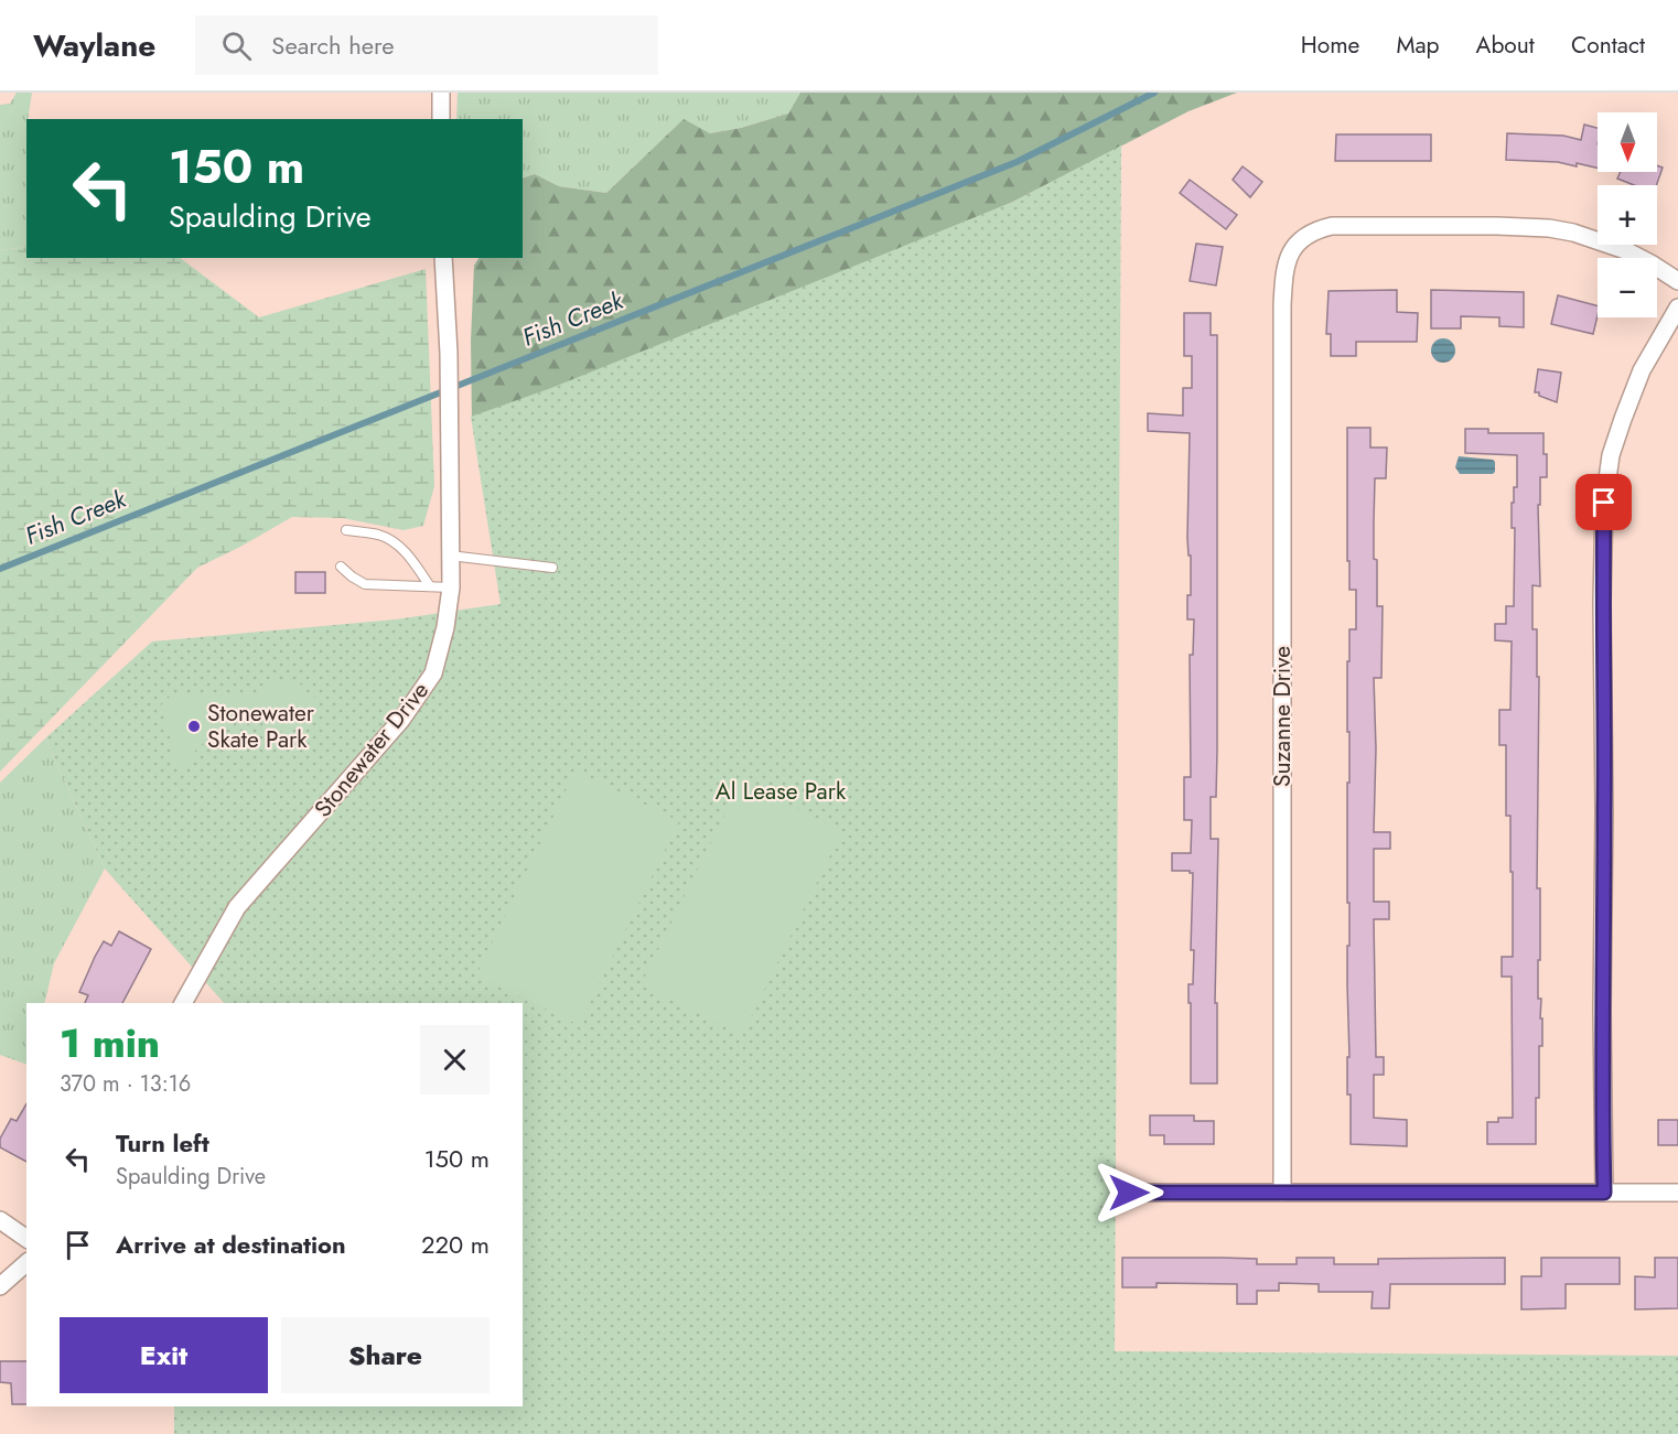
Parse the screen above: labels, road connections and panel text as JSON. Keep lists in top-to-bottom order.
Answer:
{
  "streets": {
    "street": ["Suzanne Drive", "Stonewater Drive"]
  },
  "water": ["Fish Creek"],
  "parks": ["Al Lease Park"],
  "places": ["Stonewater Skate Park"],
  "north": "bottom",
  "page": {
    "header": "Waylane",
    "search": "Search here",
    "nav": [
      "Home",
      "Map",
      "About",
      "Contact"
    ],
    "map_buttons": ["+", "−"],
    "turn": ["150 m", "Spaulding Drive"],
    "heading": ["1 min", "370 m · 13:16"],
    "list": [
      {
        "name": "Turn left",
        "note": "Spaulding Drive",
        "value": "150 m"
      },
      {
        "name": "Arrive at destination",
        "value": "220 m"
      }
    ],
    "buttons": ["Exit", "Share"]
  }
}
